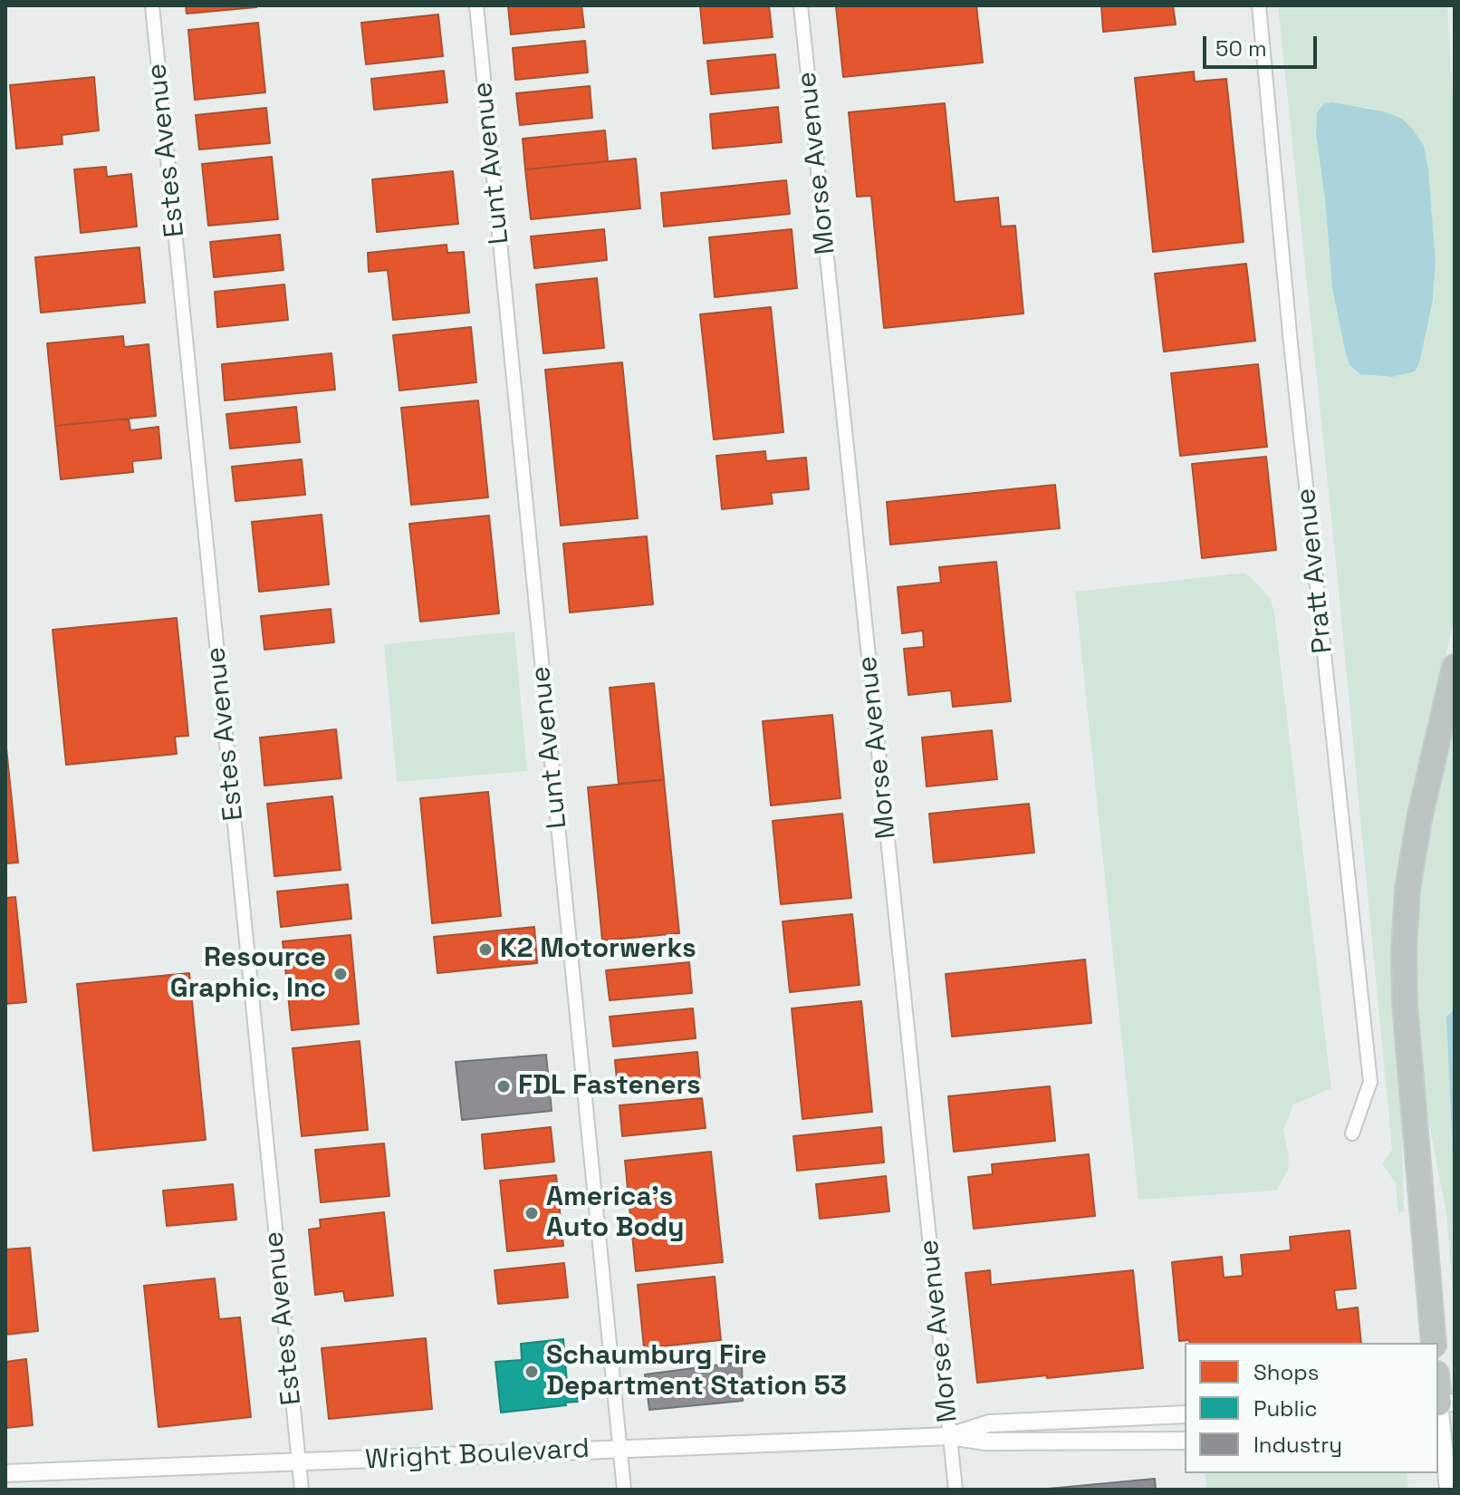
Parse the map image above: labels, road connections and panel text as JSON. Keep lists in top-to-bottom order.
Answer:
{
  "streets": {
    "street": [
      "Estes Avenue",
      "Lunt Avenue",
      "Morse Avenue",
      "Pratt Avenue",
      "Wright Boulevard"
    ]
  },
  "crossings": [
    ["Estes Avenue", "Wright Boulevard"],
    ["Lunt Avenue", "Wright Boulevard"],
    ["Morse Avenue", "Wright Boulevard"]
  ],
  "places": [
    "K2 Motorwerks",
    "Resource Graphic, Inc",
    "FDL Fasteners",
    "America's Auto Body",
    "Schaumburg Fire Department Station 53"
  ],
  "legend": ["Shops", "Public", "Industry"],
  "scale_bar": "50 m"
}
